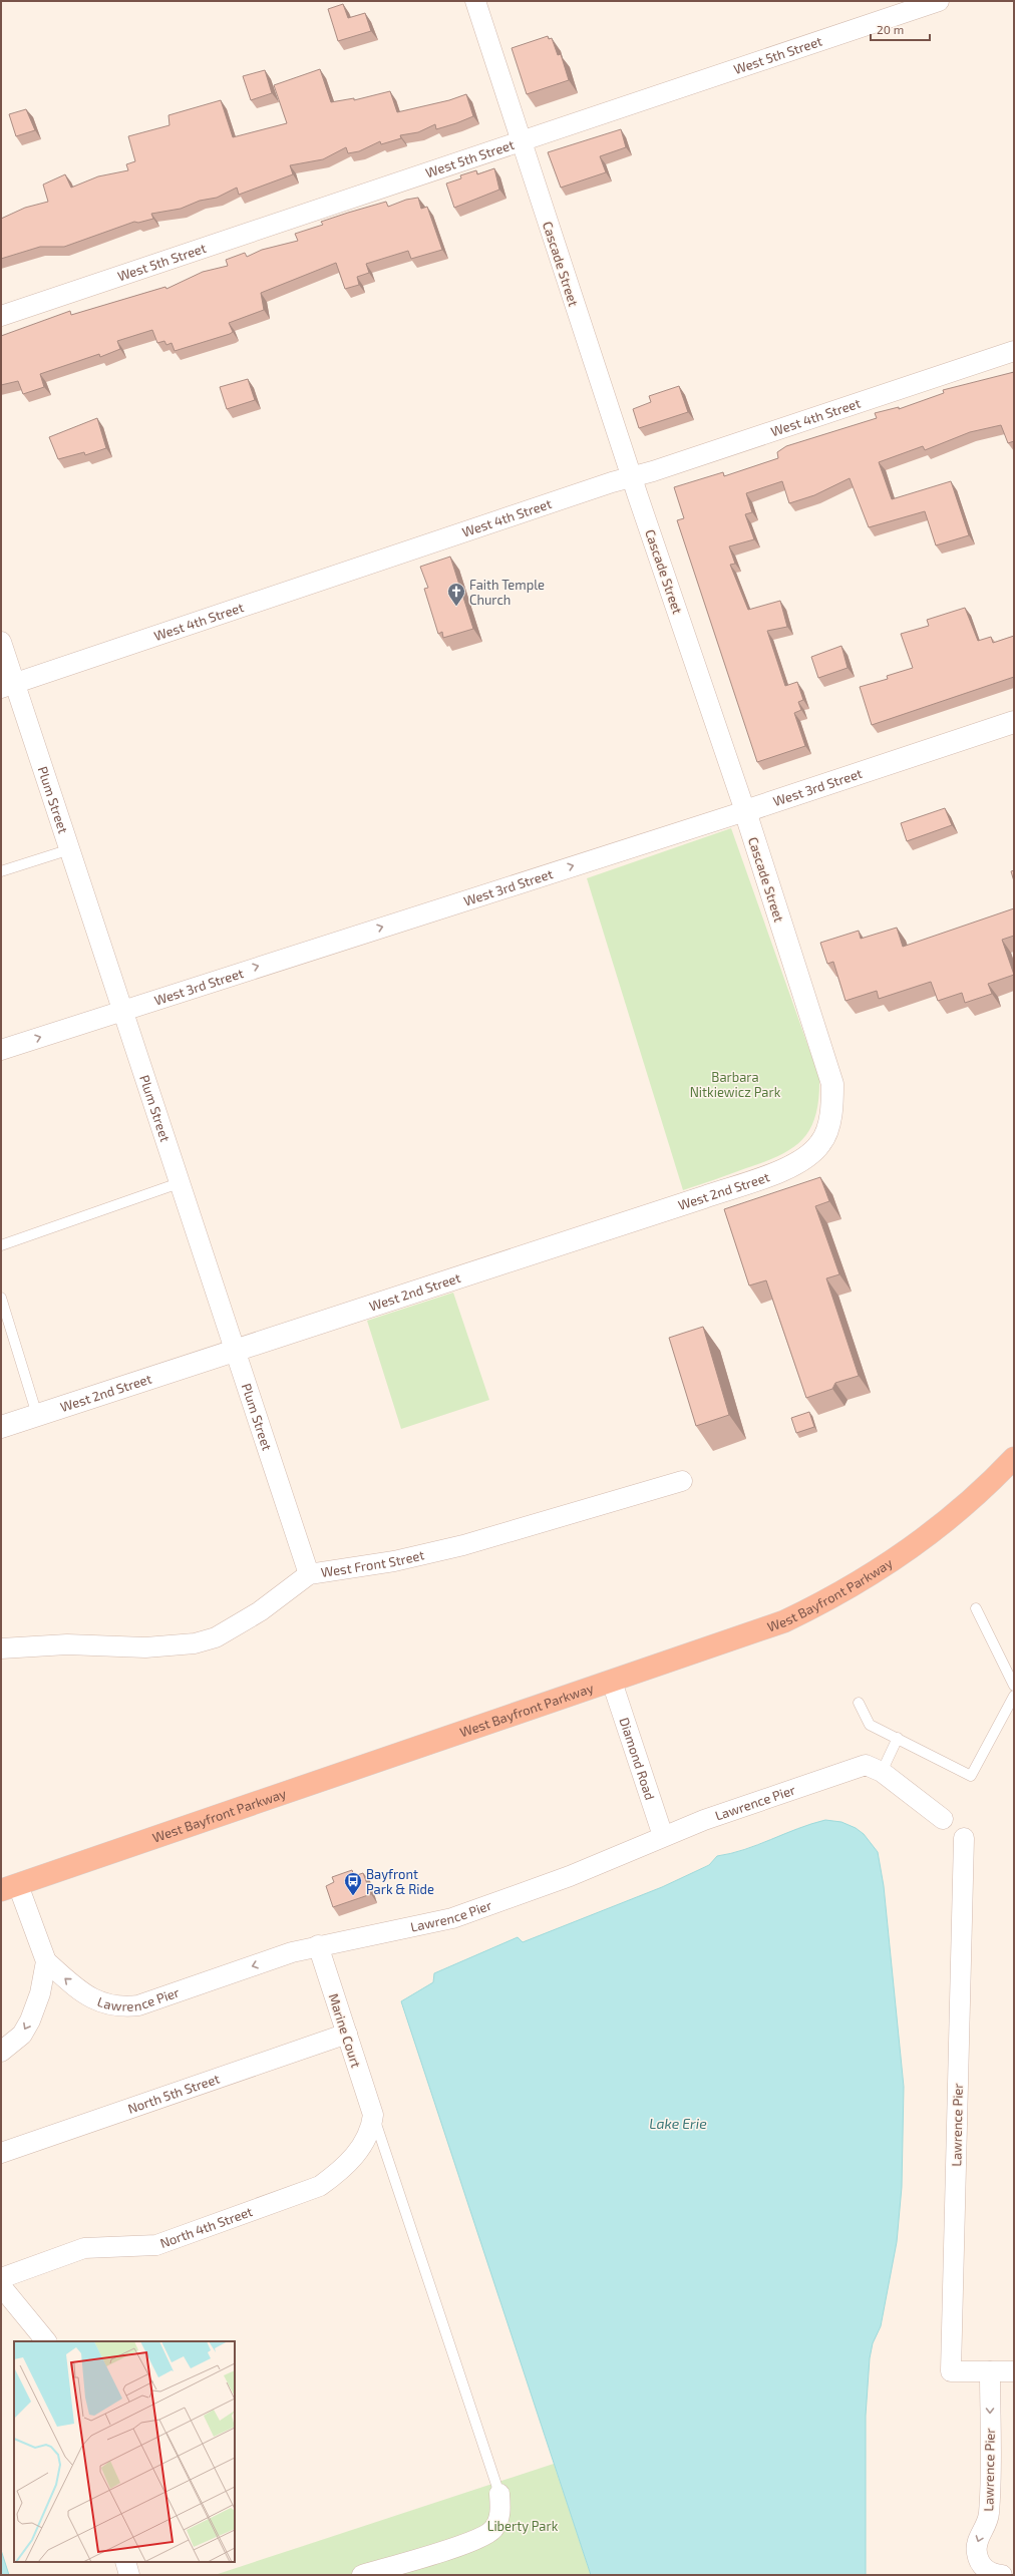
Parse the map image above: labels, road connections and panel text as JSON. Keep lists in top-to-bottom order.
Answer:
{
  "streets": {
    "highway": ["West Bayfront Parkway"],
    "street": [
      "West 5th Street",
      "Cascade Street",
      "West 4th Street",
      "West 3rd Street",
      "Plum Street",
      "West 2nd Street",
      "West Front Street",
      "Diamond Road",
      "Lawrence Pier",
      "Marine Court",
      "North 5th Street",
      "North 4th Street"
    ]
  },
  "crossings": [
    ["West 5th Street", "Cascade Street"],
    ["Cascade Street", "West 4th Street"],
    ["Cascade Street", "West 3rd Street"],
    ["Cascade Street", "West 2nd Street"],
    ["West 4th Street", "Plum Street"],
    ["West 3rd Street", "Plum Street"],
    ["Plum Street", "West 2nd Street"],
    ["Plum Street", "West Front Street"],
    ["West Bayfront Parkway", "Diamond Road"],
    ["Diamond Road", "Lawrence Pier"],
    ["Lawrence Pier", "Marine Court"],
    ["Marine Court", "North 5th Street"],
    ["Marine Court", "North 4th Street"]
  ],
  "one_way": ["West 3rd Street"],
  "water": ["Lake Erie"],
  "parks": ["Barbara Nitkiewicz Park", "Liberty Park"],
  "places": {
    "church": ["Faith Temple Church"],
    "bus stop": ["Bayfront Park & Ride"]
  },
  "scale_bar": "20 m"
}
